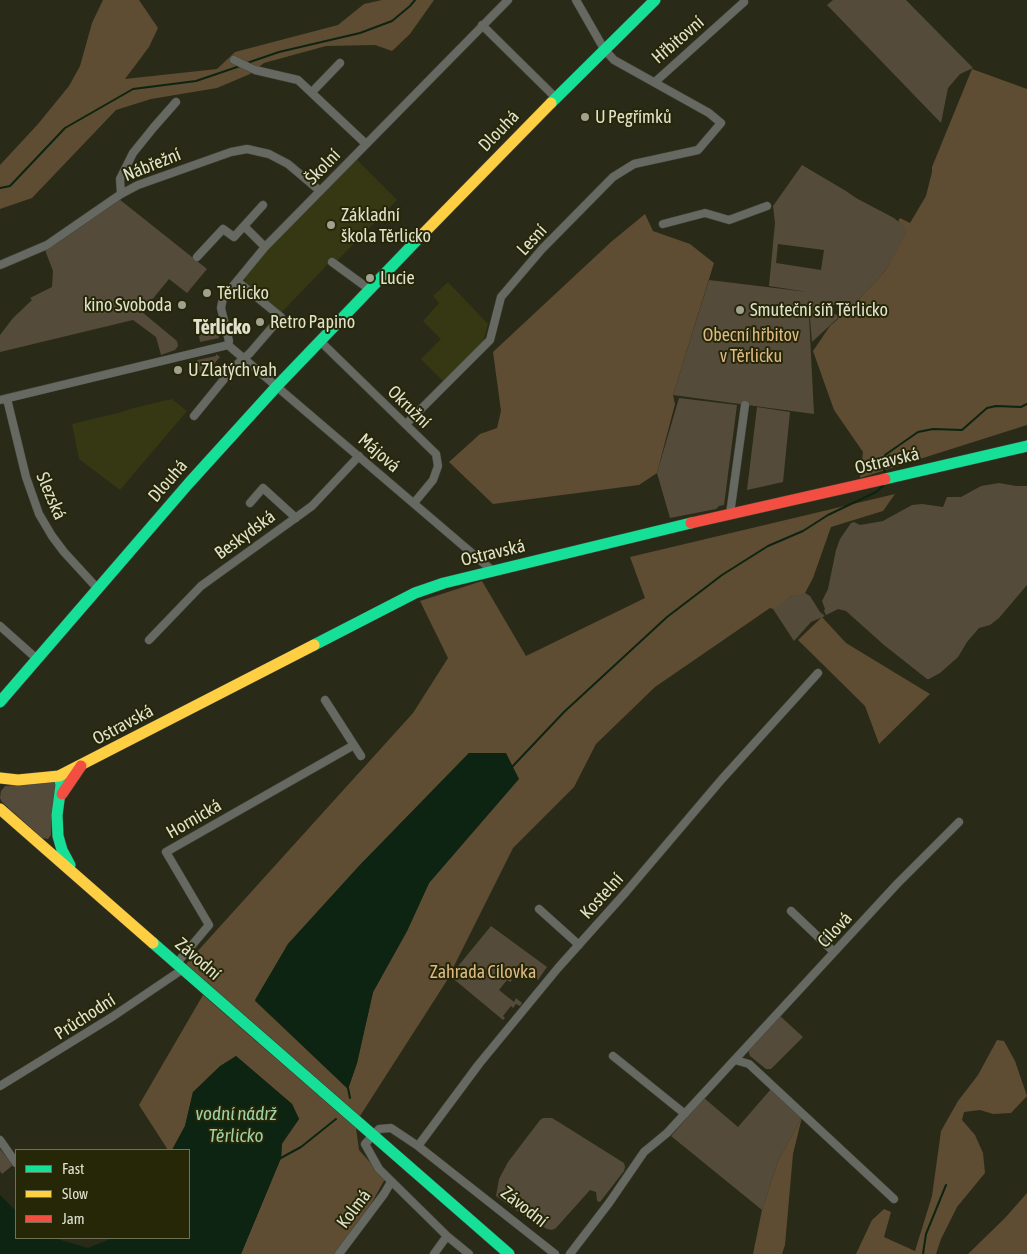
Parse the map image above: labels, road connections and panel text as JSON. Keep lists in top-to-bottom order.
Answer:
{
  "streets": {
    "main road": ["Dlouhá", "Ostravská", "Závodní"],
    "street": [
      "Hřbitovní",
      "Nábřežní",
      "Školní",
      "Lesní",
      "Okružní",
      "Májová",
      "Slezská",
      "Beskydská",
      "Hornická",
      "Kostelní",
      "Cílová",
      "Průchodní",
      "Kolmá"
    ]
  },
  "crossings": [
    ["Hřbitovní", "Dlouhá"],
    ["Hřbitovní", "Lesní"],
    ["Dlouhá", "Okružní"],
    ["Dlouhá", "Májová"],
    ["Dlouhá", "Slezská"],
    ["Nábřežní", "Školní"],
    ["Školní", "Májová"],
    ["Lesní", "Okružní"],
    ["Okružní", "Májová"],
    ["Májová", "Ostravská"],
    ["Májová", "Beskydská"],
    ["Hornická", "Závodní"],
    ["Hornická", "Průchodní"],
    ["Kostelní", "Závodní"],
    ["Závodní", "Průchodní"]
  ],
  "districts": ["Těrlicko"],
  "water": ["vodní nádrž Těrlicko"],
  "parks": ["Obecní hřbitov v Těrlicku", "Zahrada Cílovka"],
  "places": [
    "U Pegřímků",
    "Základní škola Těrlicko",
    "Lucie",
    "Těrlicko",
    "kino Svoboda",
    "Smuteční síň Těrlicko",
    "Retro Papino",
    "U Zlatých vah"
  ],
  "legend": ["Fast", "Slow", "Jam"]
}
